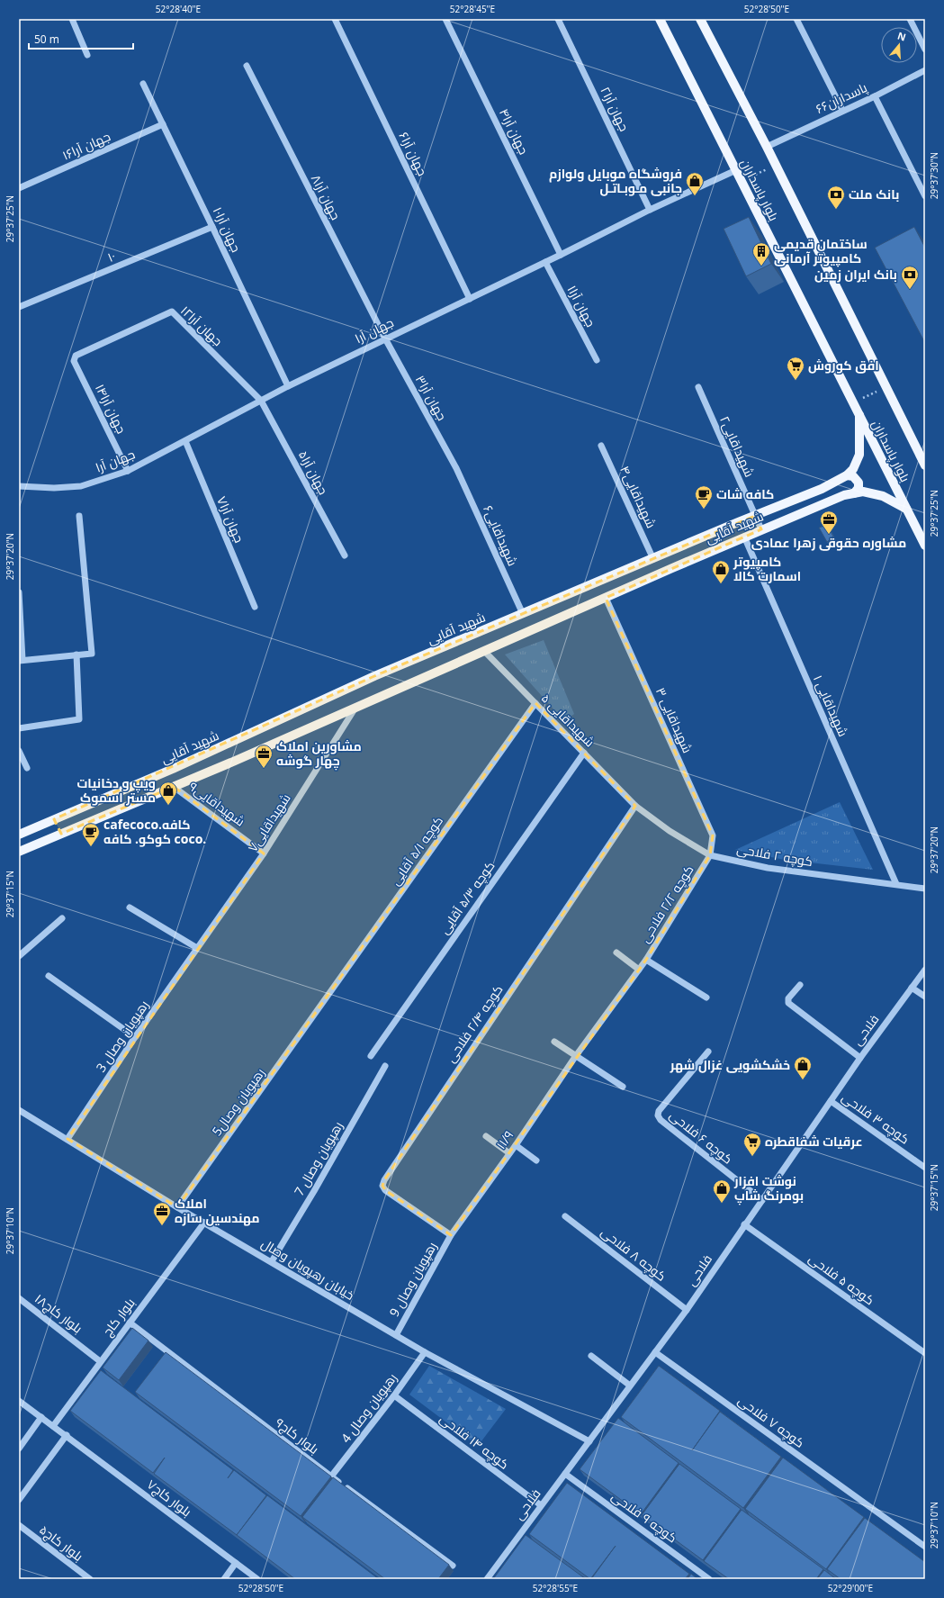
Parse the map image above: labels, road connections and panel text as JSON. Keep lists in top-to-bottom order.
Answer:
{
  "streets": {
    "main road": ["بلوار پاسداران", "شهید آقایی"],
    "street": [
      "پاسداران۶۶",
      "جهان آرا۲",
      "جهان آرا۴",
      "جهان آرا۱۶",
      "جهان آرا۶",
      "جهان آرا۸",
      "جهان آرا۱۰",
      "۱۰",
      "جهان آرا۱",
      "جهان آرا۱۲",
      "جهان آرا",
      "جهان آرا۳",
      "جهان آرا۱۴",
      "شهیداقایی۲",
      "جهان آرا۵",
      "شهیداقایی۴",
      "جهان آرا۷",
      "شهیداقایی۶",
      "۱ شهیداقایی",
      "۵ شهیداقایی",
      "۳ شهیداقایی",
      "شهیداقایی۹",
      "شهیداقایی۷",
      "کوچه ۵/۱ آقایی",
      "کوچه ۲ فلاحی",
      "کوچه ۵/۳ آقایی",
      "کوچه ۲/۲ فلاحی",
      "کوچه ۲/۴ فلاحی",
      "فلاحی",
      "3 رهپویان وصال",
      "رهپویان وصال5",
      "کوچه ۳ فلاحی",
      "کوچه ۶ فلاحی",
      "۱۱/۹",
      "7 رهپویان وصال",
      "کوچه ۸ فلاحی",
      "خیابان رهپویان وصال",
      "9 رهپویان وصال",
      "کوچه ۵ فلاحی",
      "بلوار کاج۱۸",
      "بلوار کاج",
      "4 رهپویان وصال",
      "کوچه ۷ فلاحی",
      "بلوار کاج۹",
      "کوچه ۱۴ فلاحی",
      "بلوار کاج۷",
      "کوچه ۹ فلاحی",
      "بلوار کاج۵"
    ]
  },
  "crossings": [
    ["پاسداران۶۶", "بلوار پاسداران"],
    ["جهان آرا۲", "جهان آرا"],
    ["جهان آرا۴", "جهان آرا"],
    ["جهان آرا۱۶", "جهان آرا۱۰"],
    ["جهان آرا۶", "جهان آرا"],
    ["بلوار پاسداران", "جهان آرا"],
    ["بلوار پاسداران", "شهید آقایی"],
    ["جهان آرا۸", "جهان آرا"],
    ["جهان آرا۸", "جهان آرا۳"],
    ["جهان آرا۱۰", "۱۰"],
    ["جهان آرا۱۰", "جهان آرا"],
    ["جهان آرا۱", "جهان آرا"],
    ["جهان آرا۱۲", "جهان آرا"],
    ["جهان آرا۱۲", "جهان آرا۱۴"],
    ["جهان آرا۱۲", "جهان آرا۵"],
    ["جهان آرا", "جهان آرا۳"],
    ["جهان آرا", "جهان آرا۱۴"],
    ["جهان آرا", "جهان آرا۵"],
    ["جهان آرا", "جهان آرا۷"],
    ["جهان آرا۳", "شهیداقایی۶"],
    ["شهیداقایی۲", "شهید آقایی"],
    ["شهیداقایی۴", "شهید آقایی"],
    ["شهید آقایی", "شهیداقایی۶"],
    ["شهید آقایی", "۱ شهیداقایی"],
    ["شهید آقایی", "۵ شهیداقایی"],
    ["شهید آقایی", "۳ شهیداقایی"],
    ["شهید آقایی", "شهیداقایی۹"],
    ["شهید آقایی", "شهیداقایی۷"],
    ["۱ شهیداقایی", "کوچه ۲ فلاحی"],
    ["۵ شهیداقایی", "کوچه ۵/۱ آقایی"],
    ["۵ شهیداقایی", "کوچه ۲ فلاحی"],
    ["۵ شهیداقایی", "کوچه ۵/۳ آقایی"],
    ["۵ شهیداقایی", "کوچه ۲/۴ فلاحی"],
    ["۳ شهیداقایی", "کوچه ۲ فلاحی"],
    ["۳ شهیداقایی", "کوچه ۲/۲ فلاحی"],
    ["شهیداقایی۹", "شهیداقایی۷"],
    ["شهیداقایی۷", "3 رهپویان وصال"],
    ["کوچه ۵/۱ آقایی", "رهپویان وصال5"],
    ["کوچه ۲ فلاحی", "کوچه ۲/۲ فلاحی"],
    ["کوچه ۲ فلاحی", "کوچه ۲/۴ فلاحی"],
    ["کوچه ۲/۲ فلاحی", "۱۱/۹"],
    ["کوچه ۲/۴ فلاحی", "۱۱/۹"],
    ["کوچه ۲/۴ فلاحی", "9 رهپویان وصال"],
    ["فلاحی", "کوچه ۳ فلاحی"],
    ["فلاحی", "کوچه ۶ فلاحی"],
    ["فلاحی", "کوچه ۸ فلاحی"],
    ["فلاحی", "خیابان رهپویان وصال"],
    ["فلاحی", "کوچه ۵ فلاحی"],
    ["فلاحی", "کوچه ۷ فلاحی"],
    ["فلاحی", "کوچه ۱۴ فلاحی"],
    ["فلاحی", "کوچه ۹ فلاحی"],
    ["3 رهپویان وصال", "خیابان رهپویان وصال"],
    ["رهپویان وصال5", "خیابان رهپویان وصال"],
    ["۱۱/۹", "9 رهپویان وصال"],
    ["7 رهپویان وصال", "خیابان رهپویان وصال"],
    ["خیابان رهپویان وصال", "9 رهپویان وصال"],
    ["خیابان رهپویان وصال", "بلوار کاج"],
    ["خیابان رهپویان وصال", "4 رهپویان وصال"],
    ["بلوار کاج۱۸", "بلوار کاج"],
    ["بلوار کاج", "بلوار کاج۹"],
    ["بلوار کاج", "بلوار کاج۷"],
    ["4 رهپویان وصال", "بلوار کاج۹"],
    ["4 رهپویان وصال", "کوچه ۱۴ فلاحی"]
  ],
  "places": {
    "shop": [
      "فروشگاه موبایل ولوازم جانبی مـوبـاتـل",
      "کامپیوتر اسمارت کالا",
      "ویپ و دخانیات مستر اسموک",
      "خشکشویی غزال شهر",
      "نوشت افزار بومرنگ شاپ"
    ],
    "bank": ["بانک ملت", "بانک ایران زمین"],
    "building": ["ساختمان قدیمی کامپیوتر آرمانی"],
    "supermarket": ["افق کوروش", "عرقیات شفاقطره"],
    "cafe": ["کافه شات", "cafecoco.کافه کوکو. کافه coco."],
    "office": ["مشاوره حقوقی زهرا عمادی", "مشاورین املاک چهار گوشه", "املاک مهندسین سازه"]
  },
  "scale_bar": "50 m",
  "north": "top",
  "coordinates": [
    "52°28'40\"E",
    "52°28'45\"E",
    "52°28'50\"E",
    "29°37'30\"N",
    "29°37'25\"N",
    "29°37'20\"N",
    "29°37'15\"N",
    "29°37'10\"N",
    "52°28'55\"E",
    "52°29'00\"E"
  ]
}
